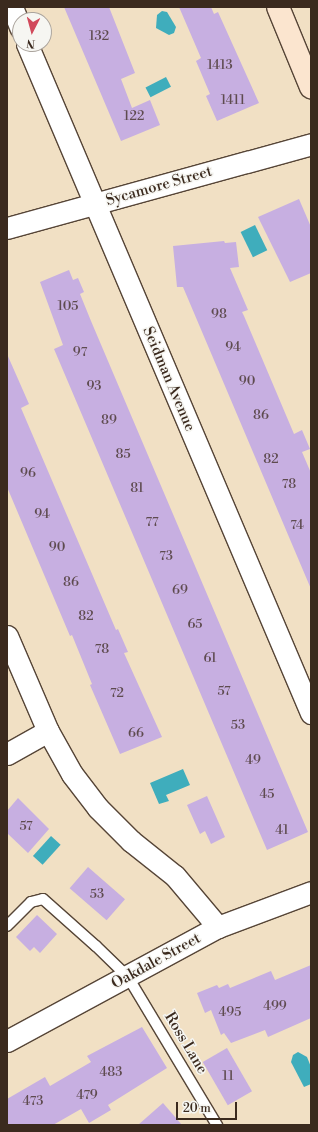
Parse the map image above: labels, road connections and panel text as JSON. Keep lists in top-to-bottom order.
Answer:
{
  "streets": {
    "street": ["Sycamore Street", "Seidman Avenue", "Oakdale Street"],
    "lane": ["Ross Lane"]
  },
  "crossings": [
    ["Sycamore Street", "Seidman Avenue"],
    ["Oakdale Street", "Ross Lane"]
  ],
  "house_numbers": [
    "132",
    "1413",
    "1411",
    "122",
    "105",
    "98",
    "94",
    "97",
    "90",
    "93",
    "86",
    "89",
    "85",
    "82",
    "96",
    "78",
    "81",
    "94",
    "77",
    "74",
    "90",
    "73",
    "86",
    "69",
    "82",
    "65",
    "78",
    "61",
    "57",
    "72",
    "53",
    "66",
    "49",
    "45",
    "57",
    "41",
    "53",
    "499",
    "495",
    "483",
    "11",
    "479",
    "473"
  ],
  "scale_bar": "20 m",
  "north": "bottom"
}
